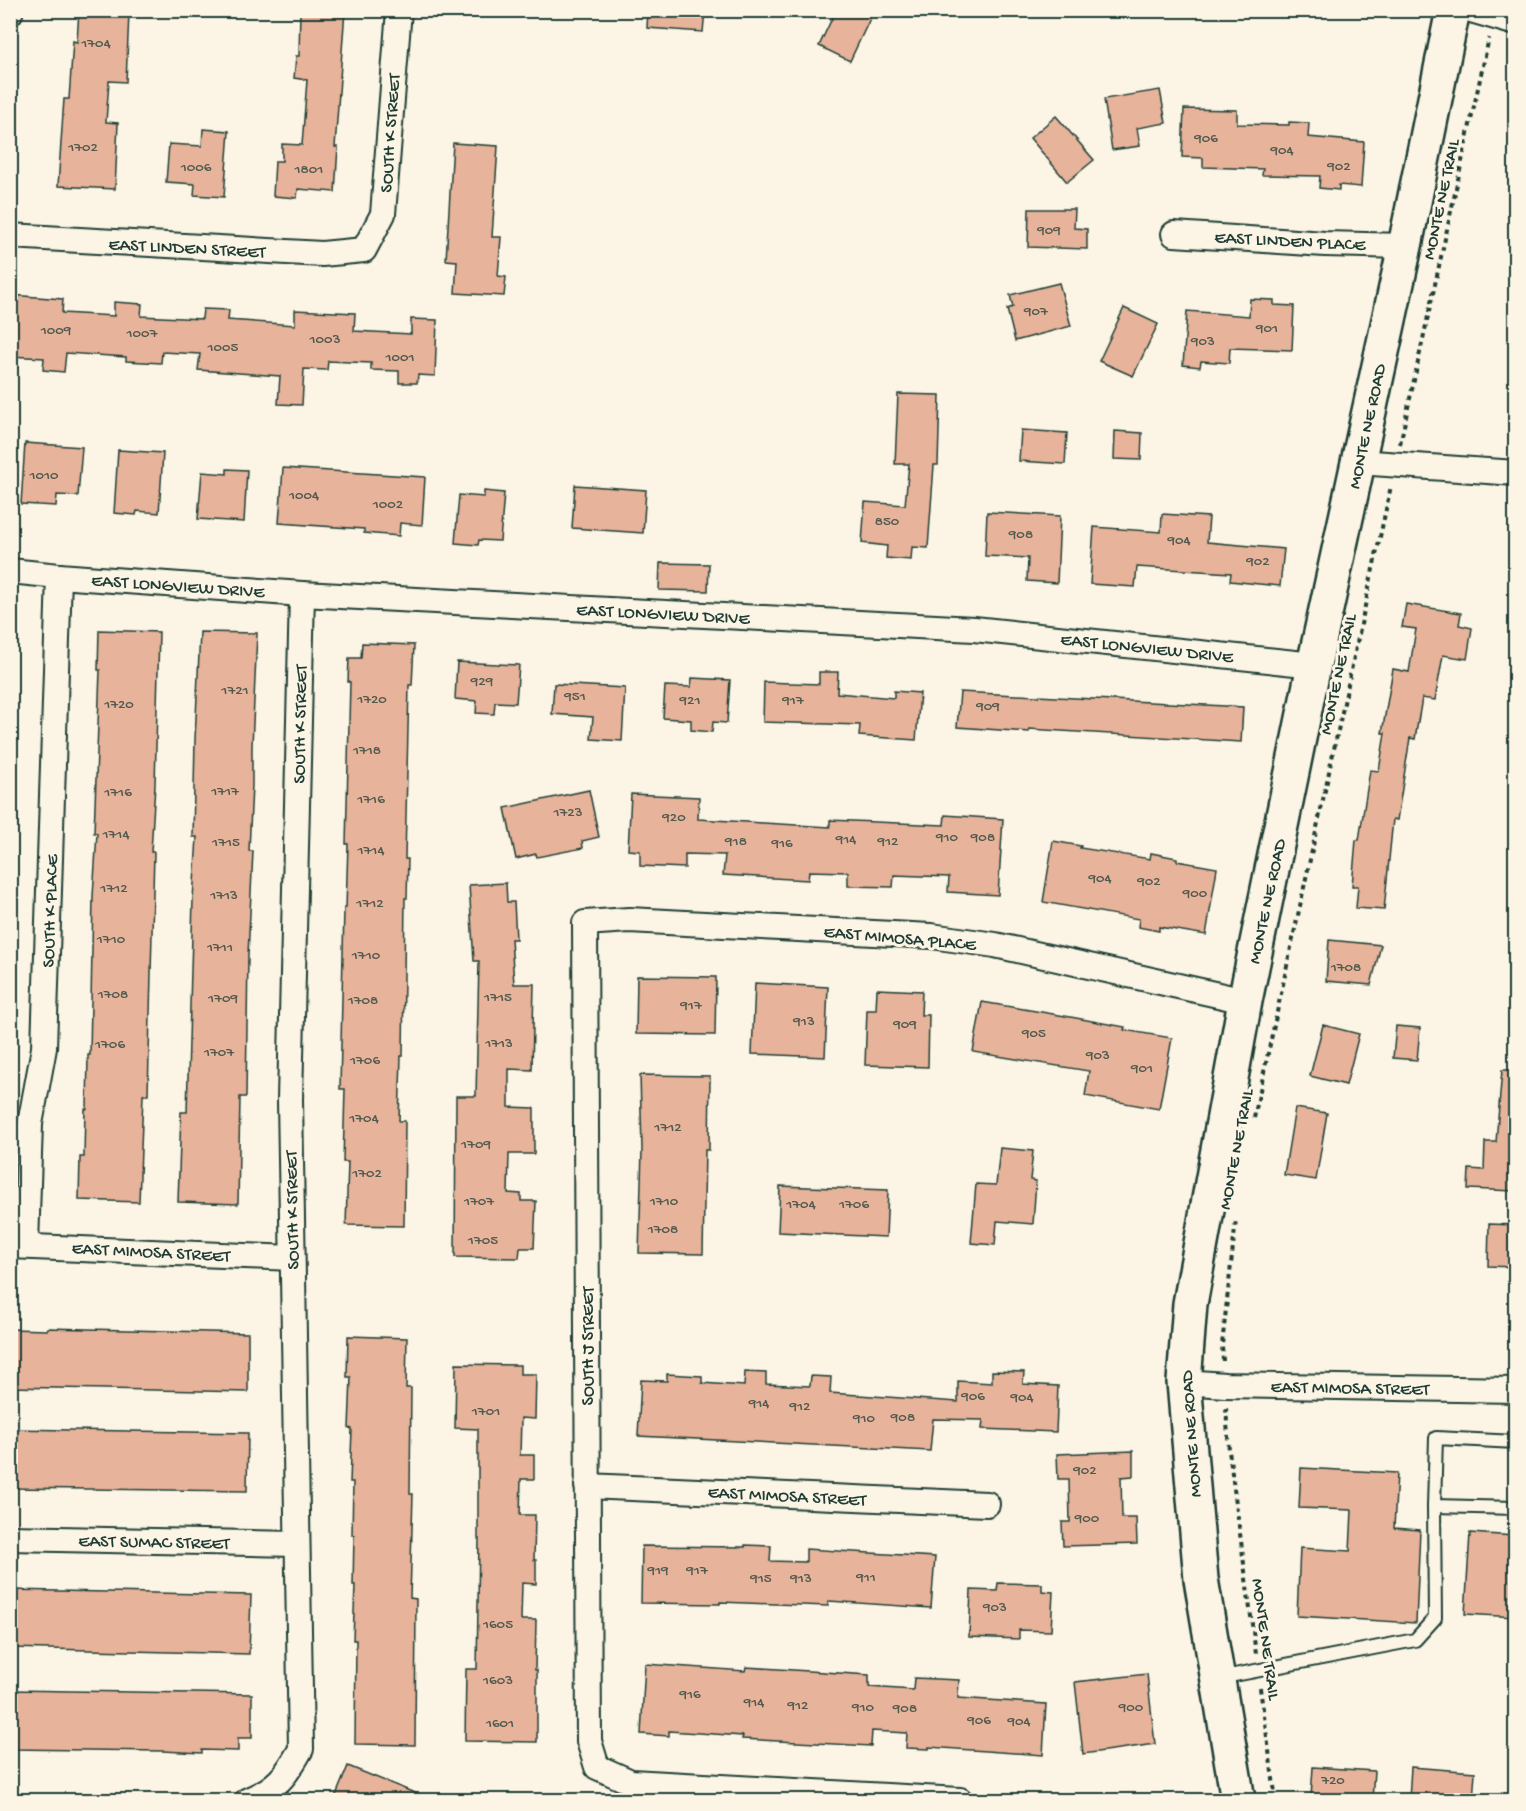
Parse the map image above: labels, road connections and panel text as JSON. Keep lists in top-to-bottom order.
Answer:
{
  "streets": {
    "street": [
      "SOUTH K STREET",
      "EAST LINDEN PLACE",
      "EAST LINDEN STREET",
      "MONTE NE ROAD",
      "EAST LONGVIEW DRIVE",
      "SOUTH K PLACE",
      "EAST MIMOSA PLACE",
      "EAST MIMOSA STREET",
      "SOUTH J STREET",
      "EAST SUMAC STREET"
    ],
    "path": ["MONTE NE TRAIL"]
  },
  "crossings": [
    ["SOUTH K STREET", "EAST LINDEN STREET"],
    ["SOUTH K STREET", "EAST LONGVIEW DRIVE"],
    ["SOUTH K STREET", "EAST MIMOSA STREET"],
    ["SOUTH K STREET", "EAST SUMAC STREET"],
    ["EAST LINDEN PLACE", "MONTE NE ROAD"],
    ["MONTE NE ROAD", "EAST LONGVIEW DRIVE"],
    ["MONTE NE ROAD", "EAST MIMOSA PLACE"],
    ["MONTE NE ROAD", "EAST MIMOSA STREET"],
    ["EAST LONGVIEW DRIVE", "SOUTH K PLACE"],
    ["SOUTH K PLACE", "EAST MIMOSA STREET"],
    ["EAST MIMOSA PLACE", "SOUTH J STREET"],
    ["EAST MIMOSA STREET", "SOUTH J STREET"]
  ],
  "house_numbers": [
    "1704",
    "906",
    "1702",
    "904",
    "902",
    "1006",
    "1801",
    "909",
    "907",
    "901",
    "1009",
    "1007",
    "1003",
    "903",
    "1005",
    "1001",
    "1010",
    "1004",
    "1002",
    "850",
    "908",
    "904",
    "902",
    "929",
    "1721",
    "951",
    "1720",
    "921",
    "917",
    "1720",
    "909",
    "1718",
    "1717",
    "1716",
    "1716",
    "1723",
    "920",
    "1714",
    "910",
    "908",
    "914",
    "918",
    "912",
    "1715",
    "916",
    "1714",
    "904",
    "902",
    "1712",
    "900",
    "1713",
    "1712",
    "1710",
    "1711",
    "1710",
    "1708",
    "1708",
    "1715",
    "1709",
    "1708",
    "917",
    "913",
    "909",
    "905",
    "1713",
    "1706",
    "1707",
    "903",
    "1706",
    "901",
    "1704",
    "1712",
    "1709",
    "1702",
    "1707",
    "1710",
    "1704",
    "1706",
    "1708",
    "1705",
    "906",
    "904",
    "914",
    "912",
    "1701",
    "908",
    "910",
    "902",
    "900",
    "919",
    "917",
    "911",
    "915",
    "913",
    "903",
    "1605",
    "1603",
    "916",
    "914",
    "912",
    "910",
    "900",
    "908",
    "906",
    "904",
    "1601",
    "720"
  ]
}
